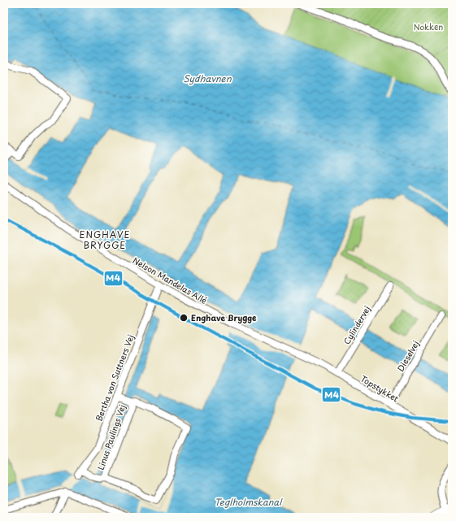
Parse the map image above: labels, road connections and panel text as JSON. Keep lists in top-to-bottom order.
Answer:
{
  "streets": {
    "street": [
      "Nelson Mandelas Allé",
      "Cylindervej",
      "Dieselvej",
      "Bertha von Suttners Vej",
      "Topstykket",
      "Linus Paulings Vej"
    ]
  },
  "crossings": [
    ["Nelson Mandelas Allé", "Bertha von Suttners Vej"],
    ["Nelson Mandelas Allé", "Topstykket"],
    ["Cylindervej", "Topstykket"],
    ["Dieselvej", "Topstykket"],
    ["Bertha von Suttners Vej", "Linus Paulings Vej"]
  ],
  "districts": ["ENGHAVE BRYGGE"],
  "water": ["Sydhavnen", "Teglholmskanal"],
  "parks": ["Nokken"],
  "places": ["Enghave Brygge"],
  "lines": ["transit line M4"]
}
